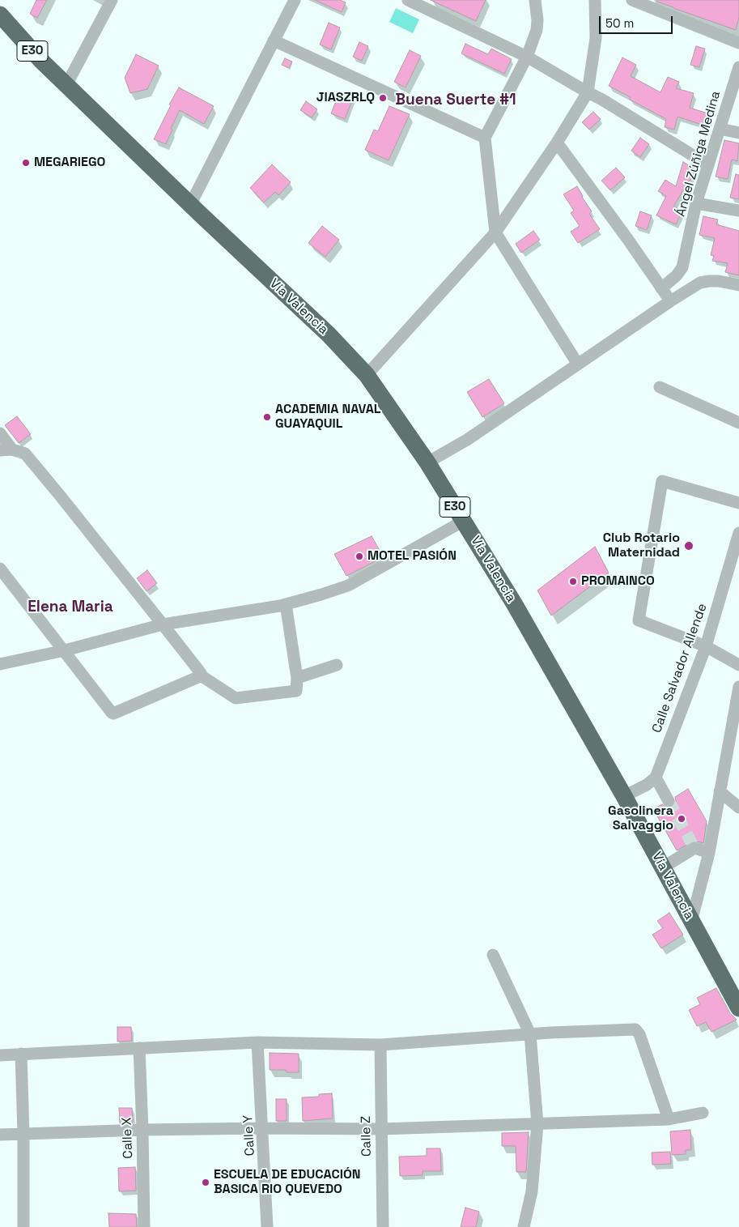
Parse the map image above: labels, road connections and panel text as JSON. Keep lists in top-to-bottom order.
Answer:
{
  "streets": {
    "highway": ["E30", "Vía Valencia"],
    "street": [
      "Ángel Zúñiga Medina",
      "Calle Salvador Allende",
      "Calle Y",
      "Calle Z",
      "Calle X"
    ]
  },
  "crossings": [
    ["E30", "Vía Valencia"]
  ],
  "districts": ["Buena Suerte #1", "Elena Maria"],
  "places": [
    "JIASZRLQ",
    "MEGARIEGO",
    "ACADEMIA NAVAL GUAYAQUIL",
    "Club Rotario Maternidad",
    "MOTEL PASIÓN",
    "PROMAINCO",
    "Gasolinera Salvaggio",
    "ESCUELA DE EDUCACIÓN BASICA RIO QUEVEDO"
  ],
  "scale_bar": "50 m"
}
